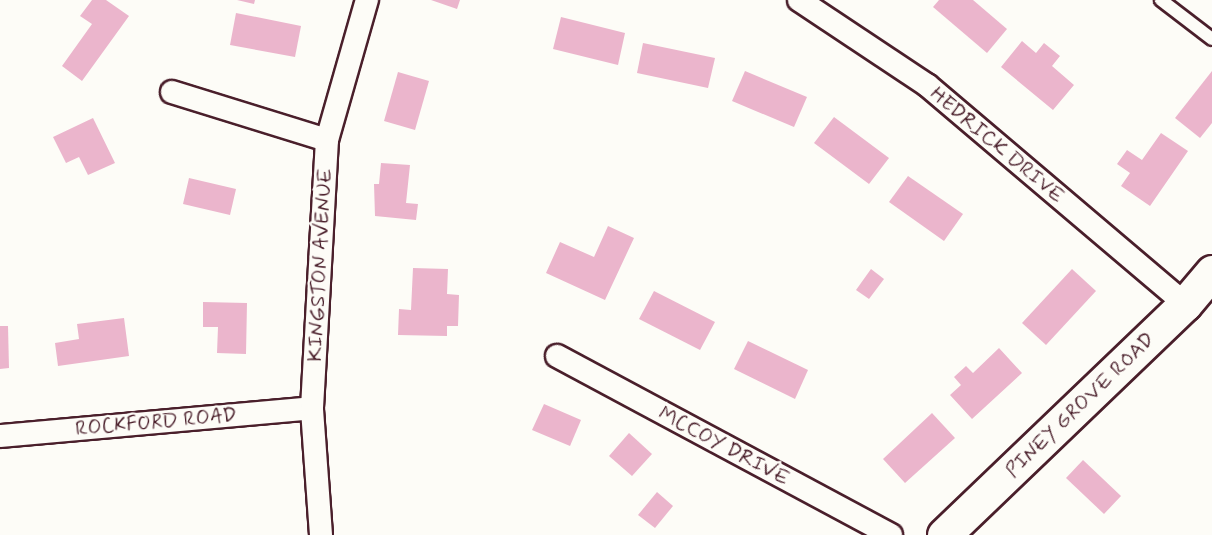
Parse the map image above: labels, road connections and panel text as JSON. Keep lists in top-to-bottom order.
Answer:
{
  "streets": {
    "main road": ["PINEY GROVE ROAD"],
    "street": [
      "HEDRICK DRIVE",
      "KINGSTON AVENUE",
      "ROCKFORD ROAD",
      "MCCOY DRIVE"
    ]
  },
  "crossings": [
    ["HEDRICK DRIVE", "PINEY GROVE ROAD"],
    ["KINGSTON AVENUE", "ROCKFORD ROAD"]
  ]
}
